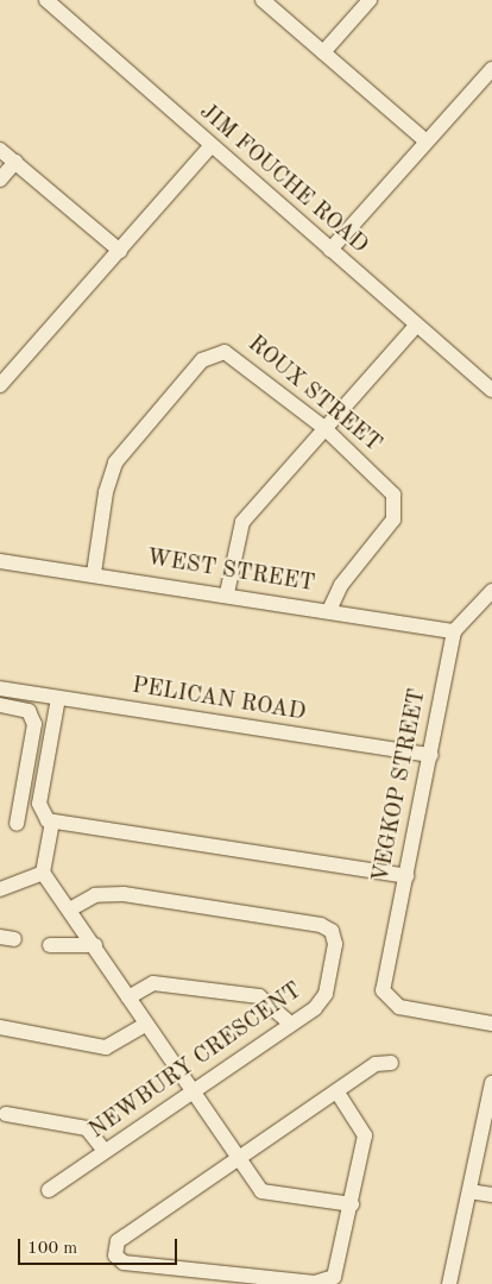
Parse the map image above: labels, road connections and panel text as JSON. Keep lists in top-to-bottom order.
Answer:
{
  "streets": {
    "street": [
      "JIM FOUCHE ROAD",
      "ROUX STREET",
      "WEST STREET",
      "PELICAN ROAD",
      "VEGKOP STREET",
      "NEWBURY CRESCENT"
    ]
  },
  "crossings": [
    ["ROUX STREET", "WEST STREET"],
    ["WEST STREET", "VEGKOP STREET"],
    ["PELICAN ROAD", "VEGKOP STREET"]
  ],
  "scale_bar": "100 m"
}
